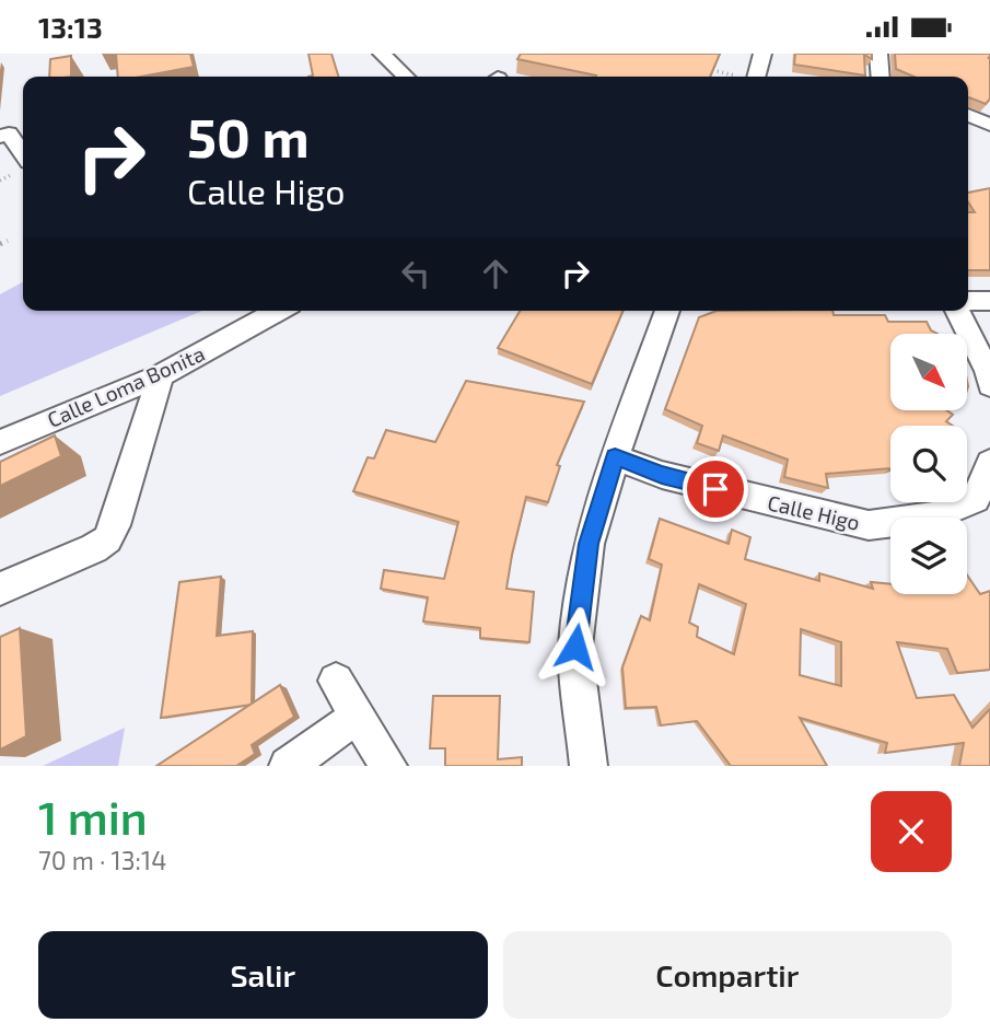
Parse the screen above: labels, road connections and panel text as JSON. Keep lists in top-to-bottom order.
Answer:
{
  "streets": {
    "street": ["Calle Loma Bonita", "Calle Higo"]
  },
  "north": "bottom right",
  "page": {
    "status": "13:13",
    "turn": ["50 m", "Calle Higo"],
    "heading": ["1 min", "70 m · 13:14"],
    "buttons": ["Salir", "Compartir"]
  }
}
